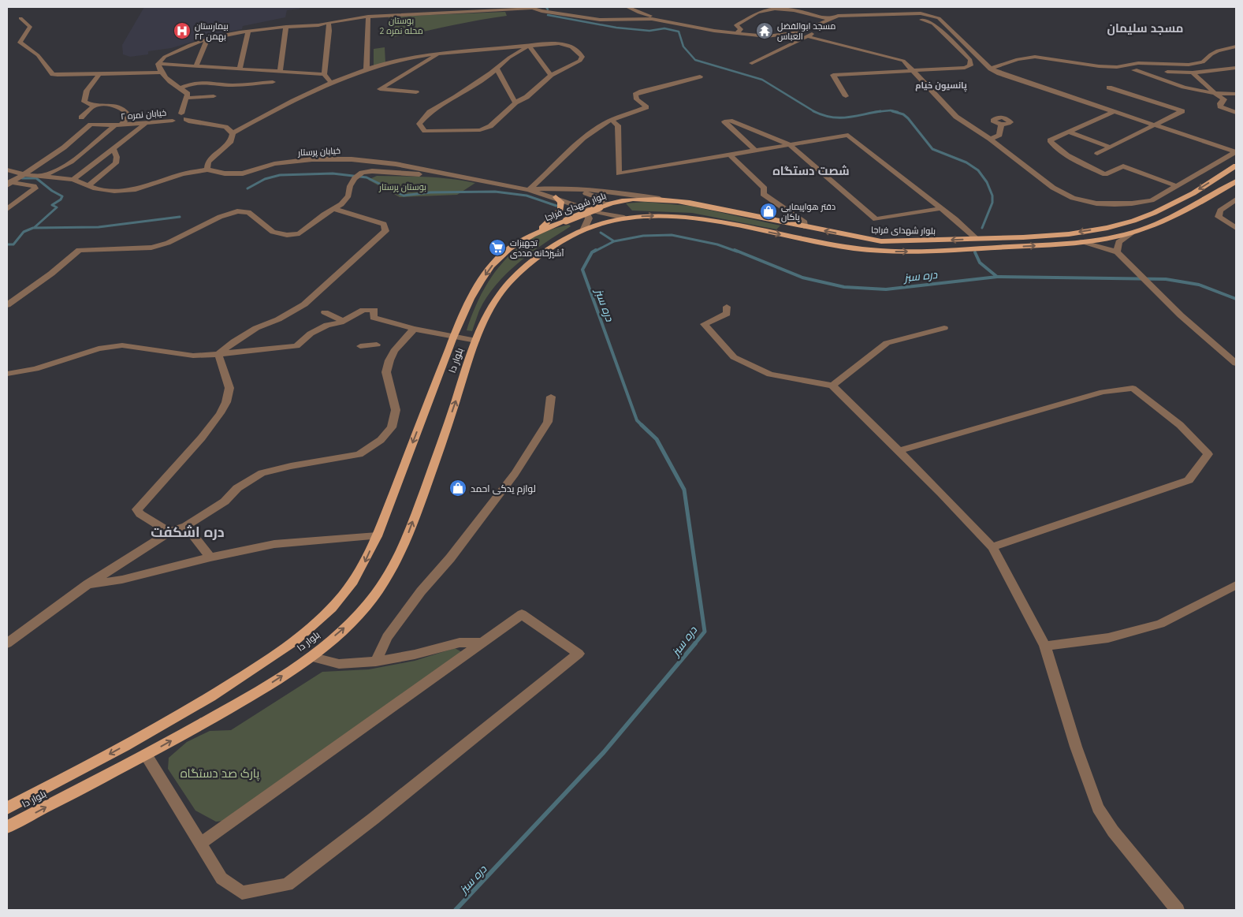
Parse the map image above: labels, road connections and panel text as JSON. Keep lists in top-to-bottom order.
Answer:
{
  "streets": {
    "main road": ["بلوار شهدای فراجا", "بلوار دا"],
    "street": ["خیابان نمره ۲", "خیابان پرستار"]
  },
  "crossings": [
    ["بلوار شهدای فراجا", "بلوار دا"]
  ],
  "districts": [
    "مسجد سلیمان",
    "پانسیون خیام",
    "شصت دستگاه",
    "دره اشکفت"
  ],
  "water": ["دره سبز"],
  "parks": ["بوستان محله نمره 2", "بوستان پرستار", "پارک صد دستگاه"],
  "places": {
    "hospital": ["بیمارستان ۲۲ بهمن"],
    "temple": ["مسجد ابوالفضل العباس"],
    "shop": ["دفتر هواپیمایی پاکان", "لوازم یدکی احمد"],
    "supermarket": ["تجهیزات آشپزخانه مددی"]
  }
}
